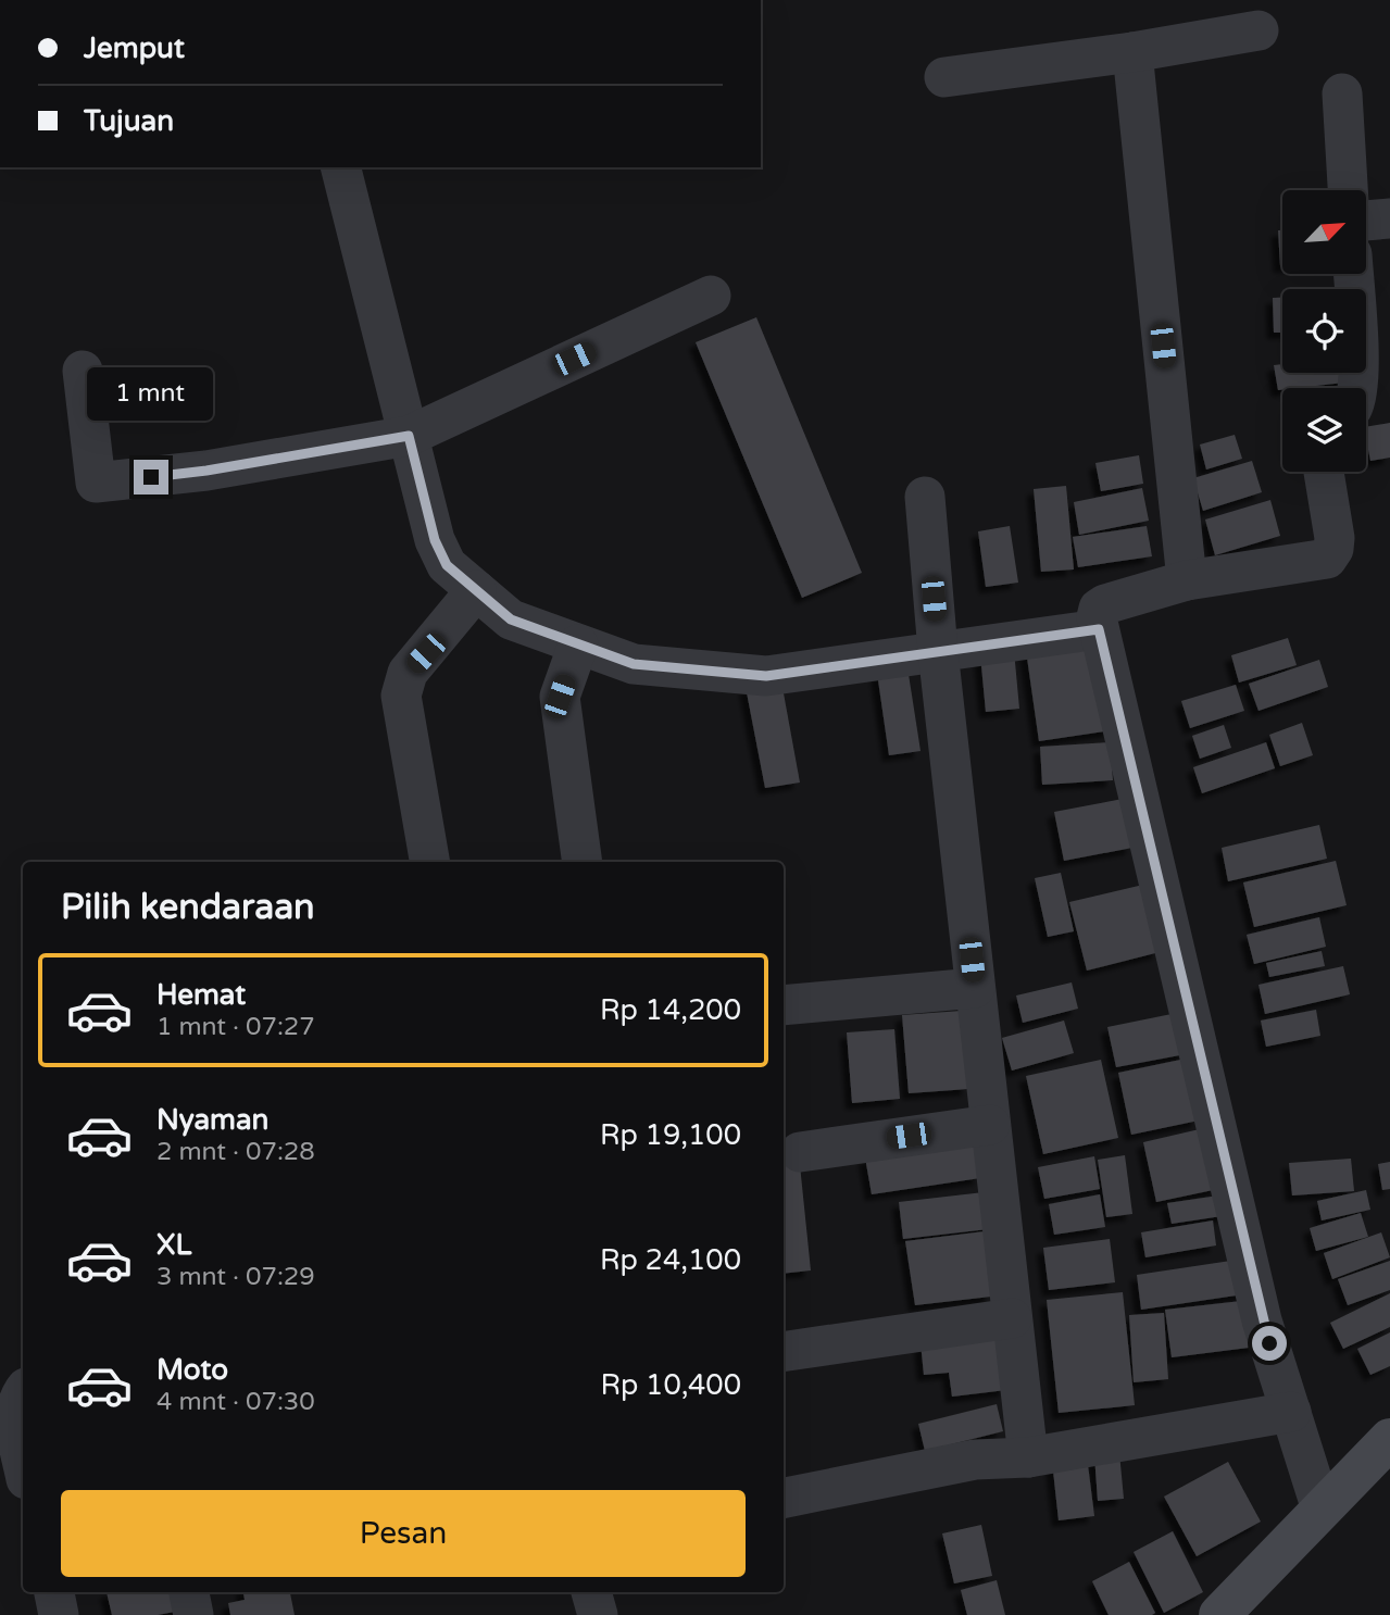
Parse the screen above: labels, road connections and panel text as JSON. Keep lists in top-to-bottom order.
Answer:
{
  "north": "top right",
  "page": {
    "banner": ["Jemput", "Tujuan"],
    "bubble": "1 mnt",
    "heading": "Pilih kendaraan",
    "list": [
      {
        "name": "Hemat",
        "note": "1 mnt · 07:27",
        "value": "Rp 14,200"
      },
      {
        "name": "Nyaman",
        "note": "2 mnt · 07:28",
        "value": "Rp 19,100"
      },
      {
        "name": "XL",
        "note": "3 mnt · 07:29",
        "value": "Rp 24,100"
      },
      {
        "name": "Moto",
        "note": "4 mnt · 07:30",
        "value": "Rp 10,400"
      }
    ],
    "buttons": "Pesan"
  }
}
